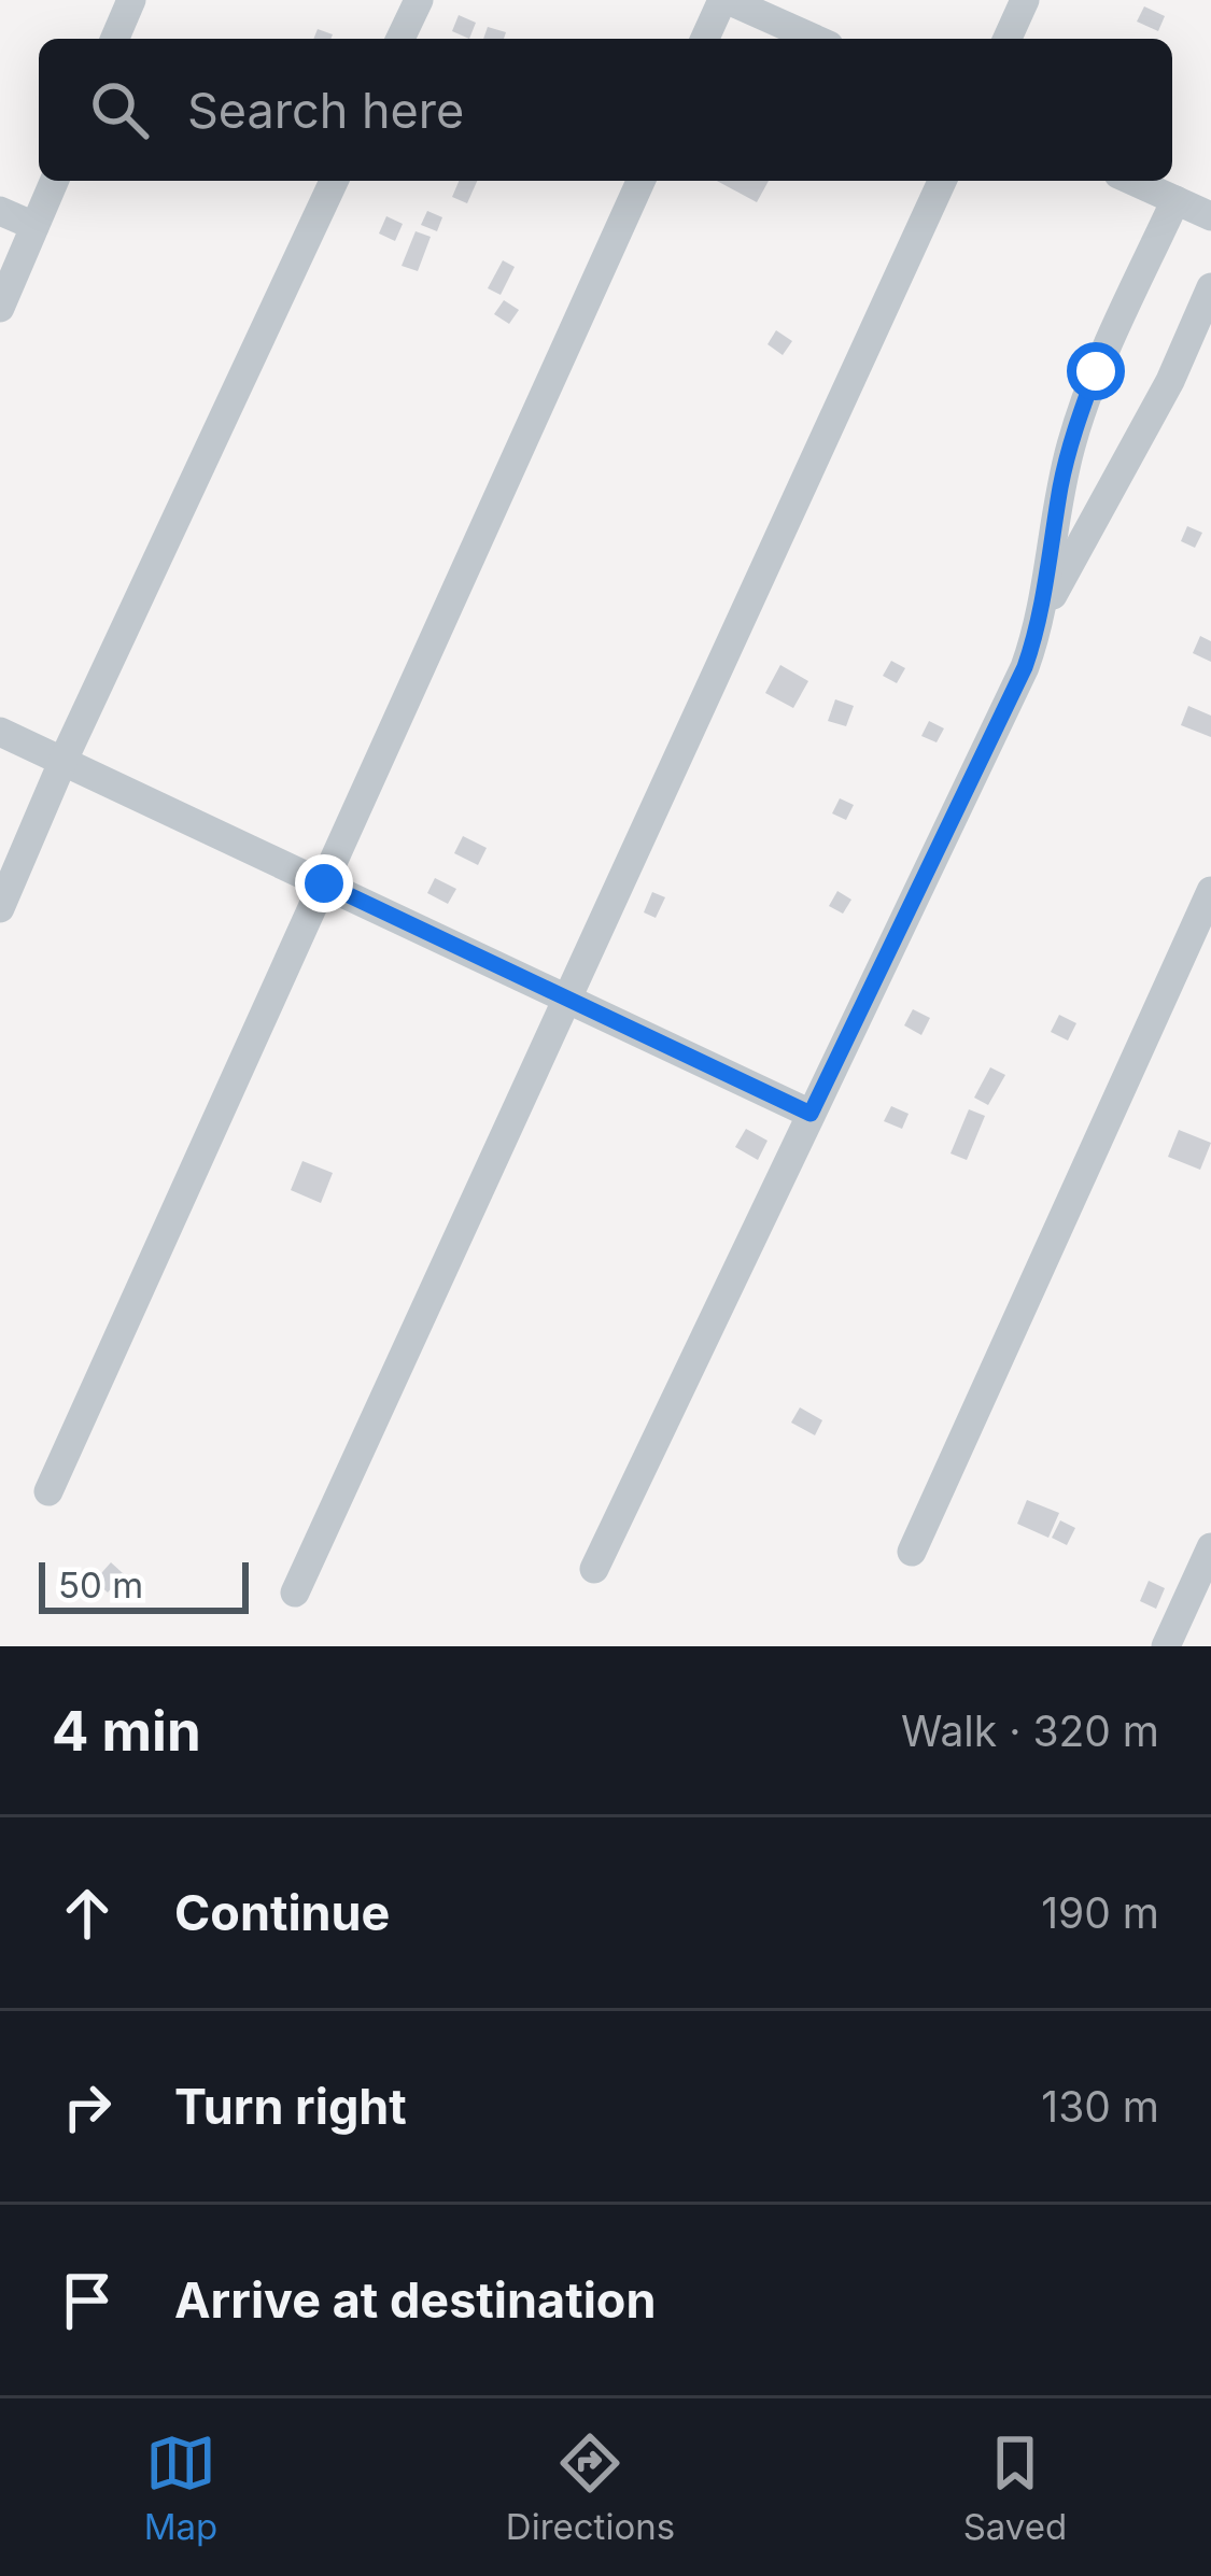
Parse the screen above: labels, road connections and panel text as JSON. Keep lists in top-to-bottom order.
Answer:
{
  "scale_bar": "50 m",
  "page": {
    "search": "Search here",
    "scale": "50 m",
    "heading": ["4 min", "Walk · 320 m"],
    "list": [
      ["Continue", "190 m"],
      ["Turn right", "130 m"],
      "Arrive at destination"
    ],
    "nav": ["Map", "Directions", "Saved"]
  }
}
